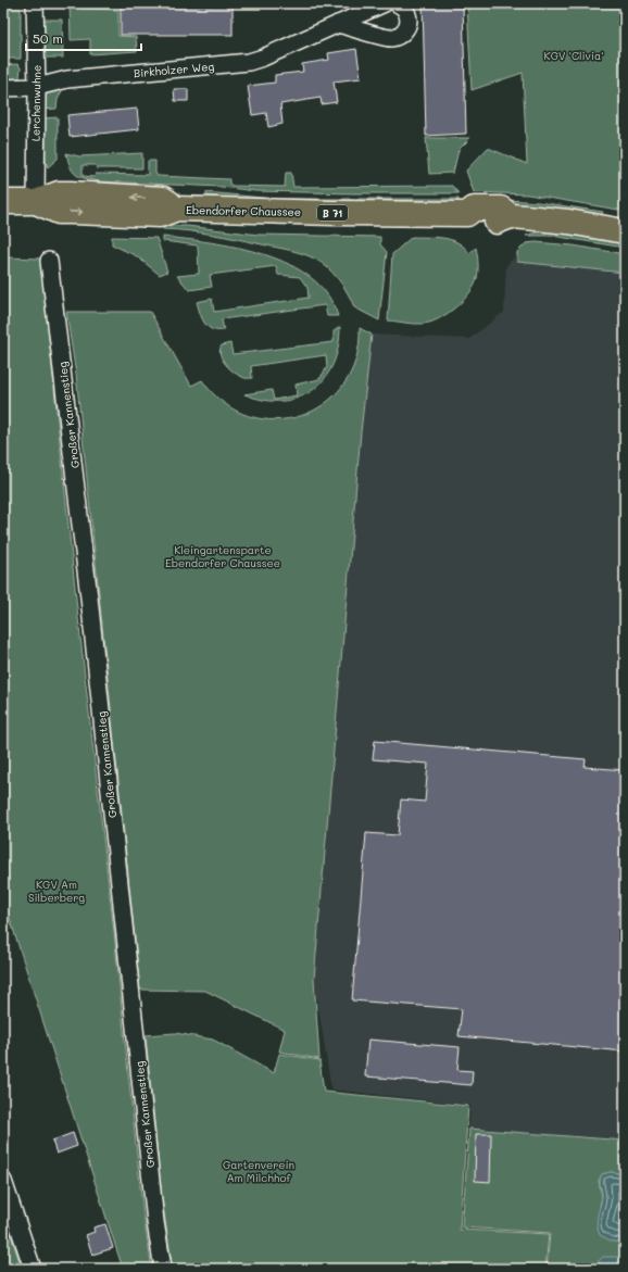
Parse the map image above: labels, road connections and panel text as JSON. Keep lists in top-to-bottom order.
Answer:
{
  "streets": {
    "main road": ["Ebendorfer Chaussee", "B 71"],
    "street": ["Birkholzer Weg", "Lerchenwuhne", "Großer Kannenstieg"]
  },
  "crossings": [
    ["Birkholzer Weg", "Lerchenwuhne"],
    ["Lerchenwuhne", "Ebendorfer Chaussee"]
  ],
  "parks": [
    "KGV 'Clivia'",
    "Kleingartensparte Ebendorfer Chaussee",
    "KGV Am Silberberg",
    "Gartenverein Am Milchhof"
  ],
  "scale_bar": "50 m"
}
